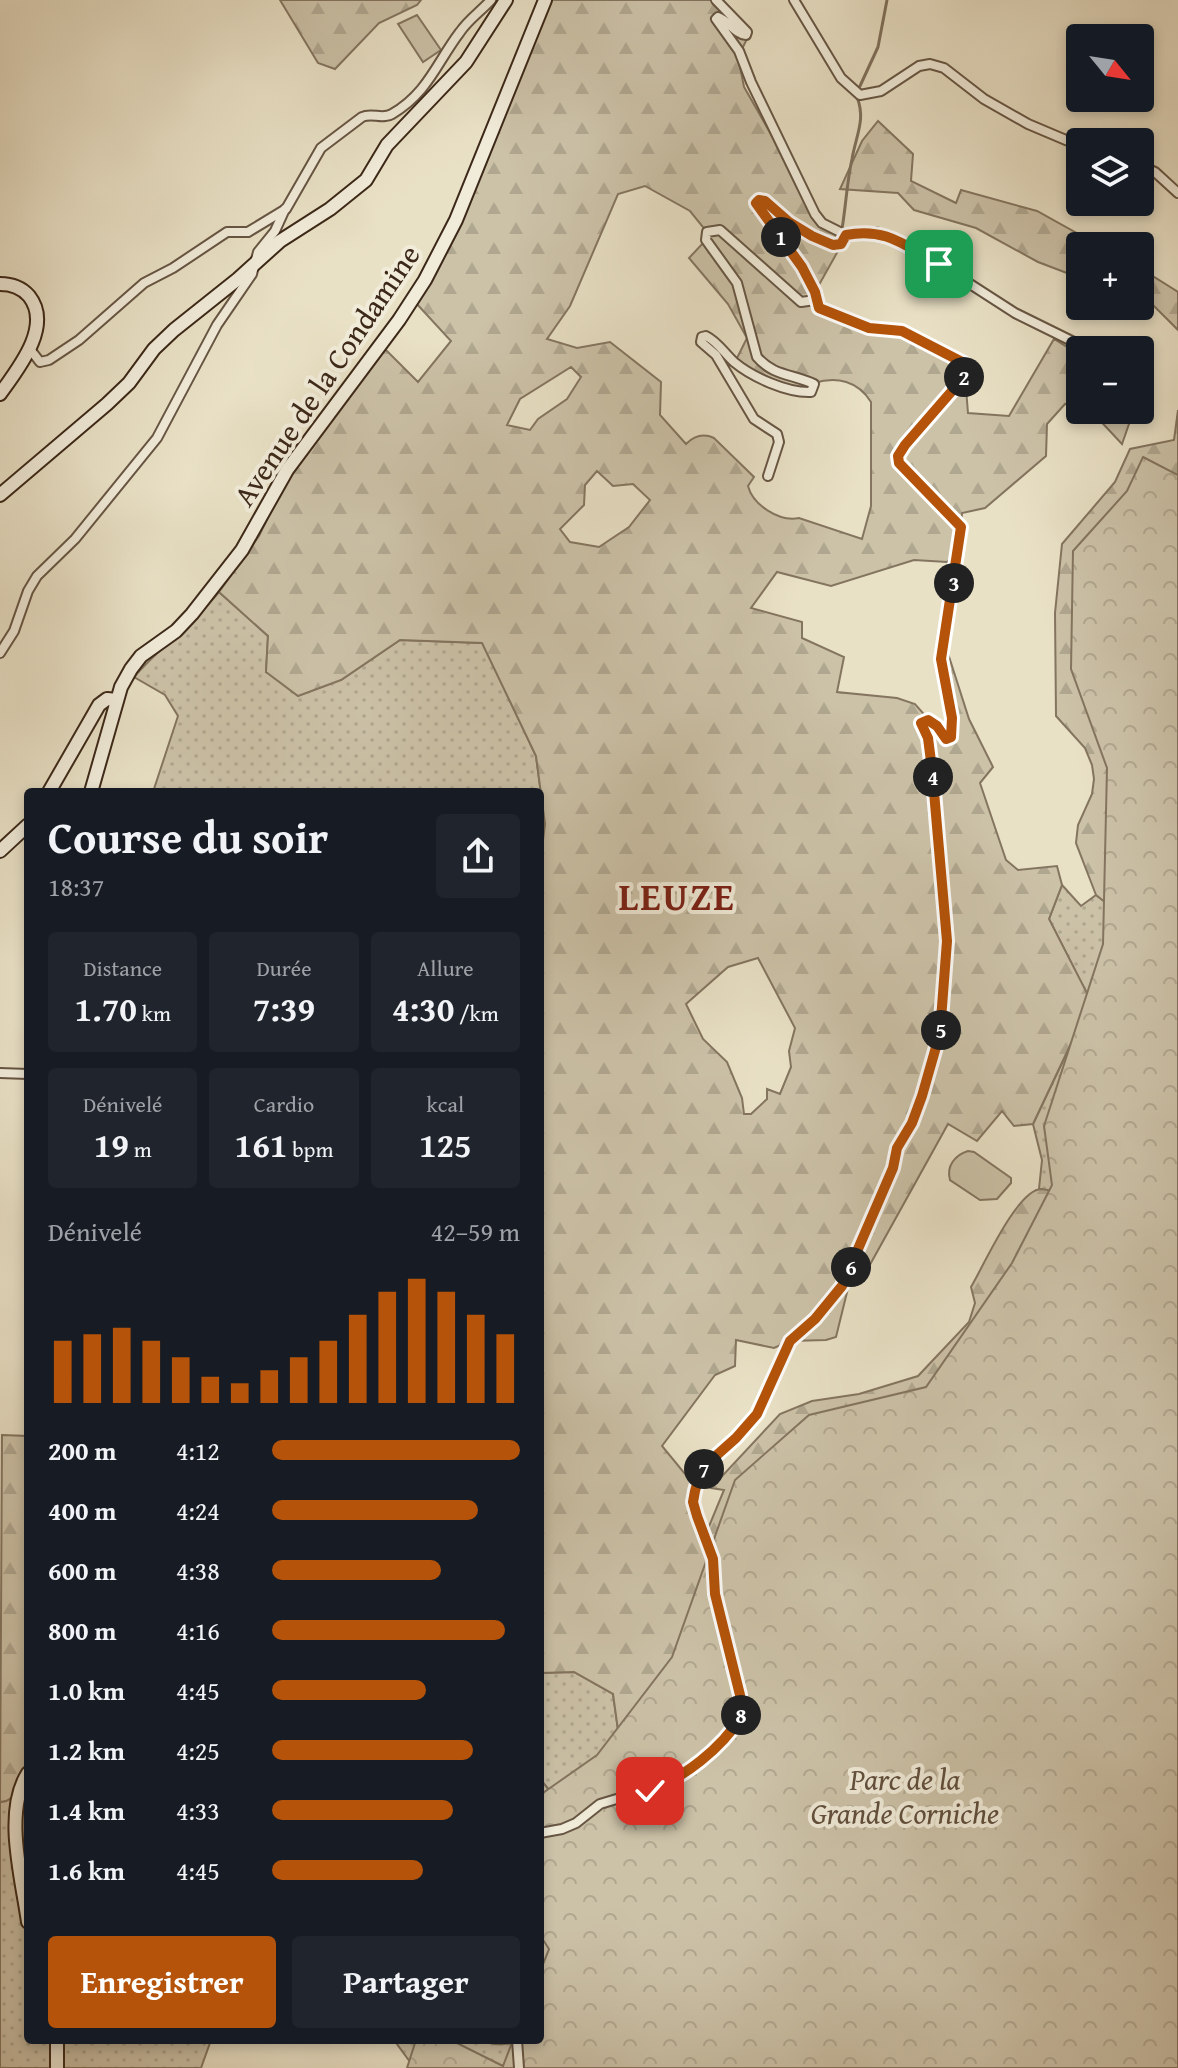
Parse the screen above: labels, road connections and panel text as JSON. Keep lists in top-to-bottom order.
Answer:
{
  "streets": {
    "main road": ["Avenue de la Condamine"]
  },
  "districts": ["LEUZE"],
  "parks": ["Parc de la Grande Corniche"],
  "north": "bottom right",
  "page": {
    "map_buttons": ["+", "−"],
    "pins": [
      "1",
      "2",
      "3",
      "4",
      "5",
      "6",
      "7",
      "8"
    ],
    "heading": ["Course du soir", "18:37"],
    "stats": [
      ["Distance", "1.70 km"],
      ["Durée", "7:39"],
      ["Allure", "4:30 /km"],
      ["Dénivelé", "19 m"],
      ["Cardio", "161 bpm"],
      ["kcal", "125"]
    ],
    "chart": ["Dénivelé", "42–59 m"],
    "list": [
      {
        "name": "200 m",
        "note": "4:12"
      },
      {
        "name": "400 m",
        "note": "4:24"
      },
      {
        "name": "600 m",
        "note": "4:38"
      },
      {
        "name": "800 m",
        "note": "4:16"
      },
      {
        "name": "1.0 km",
        "note": "4:45"
      },
      {
        "name": "1.2 km",
        "note": "4:25"
      },
      {
        "name": "1.4 km",
        "note": "4:33"
      },
      {
        "name": "1.6 km",
        "note": "4:45"
      }
    ],
    "buttons": ["Enregistrer", "Partager"]
  }
}
